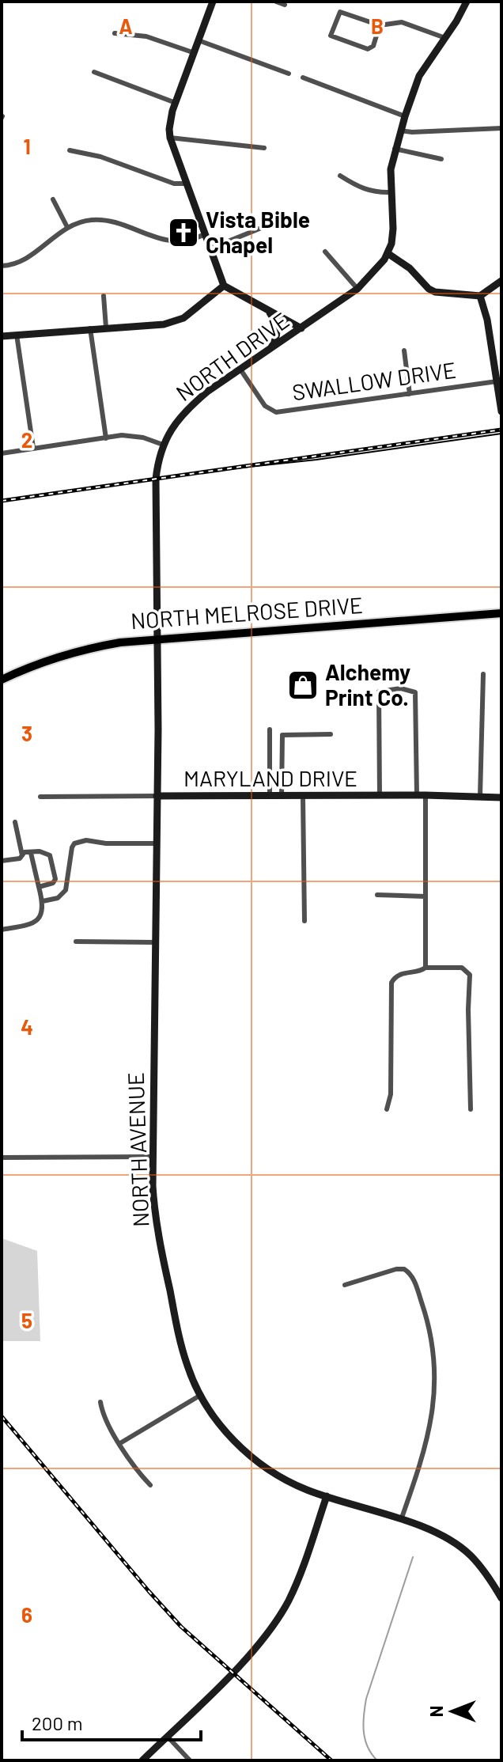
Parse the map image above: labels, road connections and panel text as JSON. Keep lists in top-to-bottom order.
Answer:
{
  "streets": {
    "main road": [
      "NORTH DRIVE",
      "NORTH MELROSE DRIVE",
      "MARYLAND DRIVE",
      "NORTH AVENUE"
    ],
    "street": ["SWALLOW DRIVE"]
  },
  "crossings": [
    ["NORTH DRIVE", "SWALLOW DRIVE"],
    ["NORTH DRIVE", "NORTH AVENUE"],
    ["NORTH MELROSE DRIVE", "NORTH AVENUE"],
    ["MARYLAND DRIVE", "NORTH AVENUE"]
  ],
  "places": {
    "church": ["Vista Bible Chapel"],
    "shop": ["Alchemy Print Co."]
  },
  "scale_bar": "200 m",
  "north": "left",
  "grid": {
    "columns": ["A", "B"],
    "rows": [
      "1",
      "2",
      "3",
      "4",
      "5",
      "6"
    ]
  }
}
